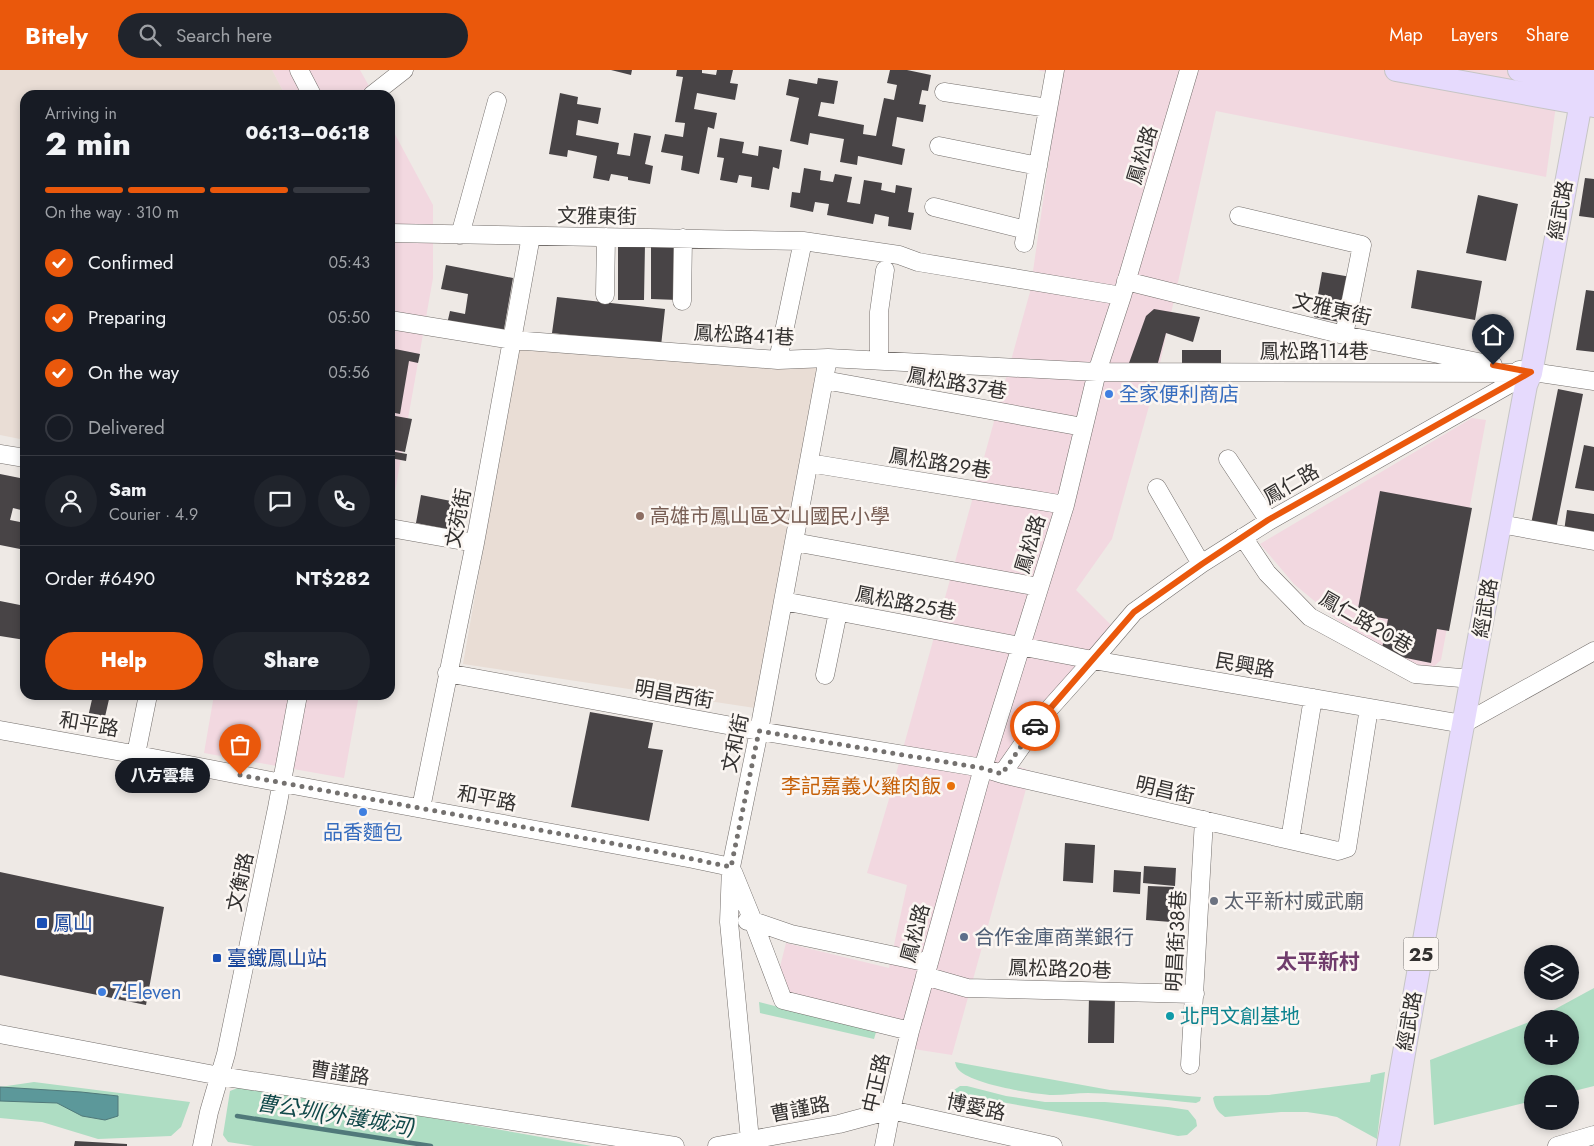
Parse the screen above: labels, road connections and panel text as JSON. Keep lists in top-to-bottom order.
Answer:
{
  "streets": {
    "main road": ["經武路", "25"],
    "street": [
      "鳳松路",
      "文雅東街",
      "鳳松路41巷",
      "鳳松路114巷",
      "鳳松路37巷",
      "鳳松路29巷",
      "鳳仁路",
      "文苑街",
      "鳳松路25巷",
      "鳳仁路20巷",
      "民興路",
      "明昌西街",
      "和平路",
      "文和街",
      "明昌街",
      "文衡路",
      "明昌街38巷",
      "鳳松路20巷",
      "曹謹路",
      "中正路",
      "博愛路"
    ]
  },
  "crossings": [
    ["鳳松路", "文雅東街"],
    ["鳳松路", "鳳松路41巷"],
    ["鳳松路", "鳳松路114巷"],
    ["鳳松路", "鳳松路37巷"],
    ["鳳松路", "鳳松路29巷"],
    ["鳳松路", "鳳松路25巷"],
    ["鳳松路", "民興路"],
    ["鳳松路", "明昌西街"],
    ["鳳松路", "明昌街"],
    ["鳳松路", "鳳松路20巷"],
    ["鳳松路", "中正路"],
    ["經武路", "文雅東街"],
    ["經武路", "鳳松路114巷"],
    ["經武路", "鳳仁路"],
    ["經武路", "鳳仁路20巷"],
    ["經武路", "民興路"],
    ["文雅東街", "鳳松路114巷"],
    ["文雅東街", "鳳仁路"],
    ["文雅東街", "文苑街"],
    ["鳳松路41巷", "鳳松路114巷"],
    ["鳳松路41巷", "文苑街"],
    ["鳳松路41巷", "文和街"],
    ["鳳松路114巷", "鳳仁路"],
    ["鳳松路37巷", "文和街"],
    ["鳳松路29巷", "文和街"],
    ["鳳仁路", "鳳仁路20巷"],
    ["鳳仁路", "民興路"],
    ["鳳仁路", "明昌街"],
    ["文苑街", "明昌西街"],
    ["文苑街", "和平路"],
    ["鳳松路25巷", "民興路"],
    ["鳳松路25巷", "文和街"],
    ["民興路", "明昌街"],
    ["明昌西街", "文和街"],
    ["明昌西街", "明昌街"],
    ["和平路", "文和街"],
    ["和平路", "文衡路"],
    ["文和街", "曹謹路"],
    ["明昌街", "明昌街38巷"],
    ["文衡路", "曹謹路"],
    ["明昌街38巷", "鳳松路20巷"],
    ["曹謹路", "中正路"],
    ["曹謹路", "博愛路"],
    ["中正路", "博愛路"]
  ],
  "districts": ["太平新村"],
  "water": ["曹公圳(外護城河)"],
  "places": {
    "other": [
      "全家便利商店",
      "高雄市鳳山區文山國民小學",
      "八方雲集",
      "李記嘉義火雞肉飯",
      "品香麵包",
      "太平新村威武廟",
      "合作金庫商業銀行",
      "7-Eleven",
      "北門文創基地"
    ],
    "transit": ["鳳山", "臺鐵鳳山站"]
  },
  "page": {
    "header": "Bitely",
    "search": "Search here",
    "nav": ["Map", "Layers", "Share"],
    "heading": ["2 min", "Arriving in", "06:13–06:18"],
    "panel": [
      "Sam",
      "Courier · 4.9",
      "Order #6490",
      "NT$282"
    ],
    "bar": "On the way · 310 m",
    "list": [
      ["Confirmed", "05:43"],
      ["Preparing", "05:50"],
      ["On the way", "05:56"],
      "Delivered"
    ],
    "buttons": ["Help", "Share"],
    "bubble": "八方雲集",
    "map_buttons": ["+", "−"]
  }
}
